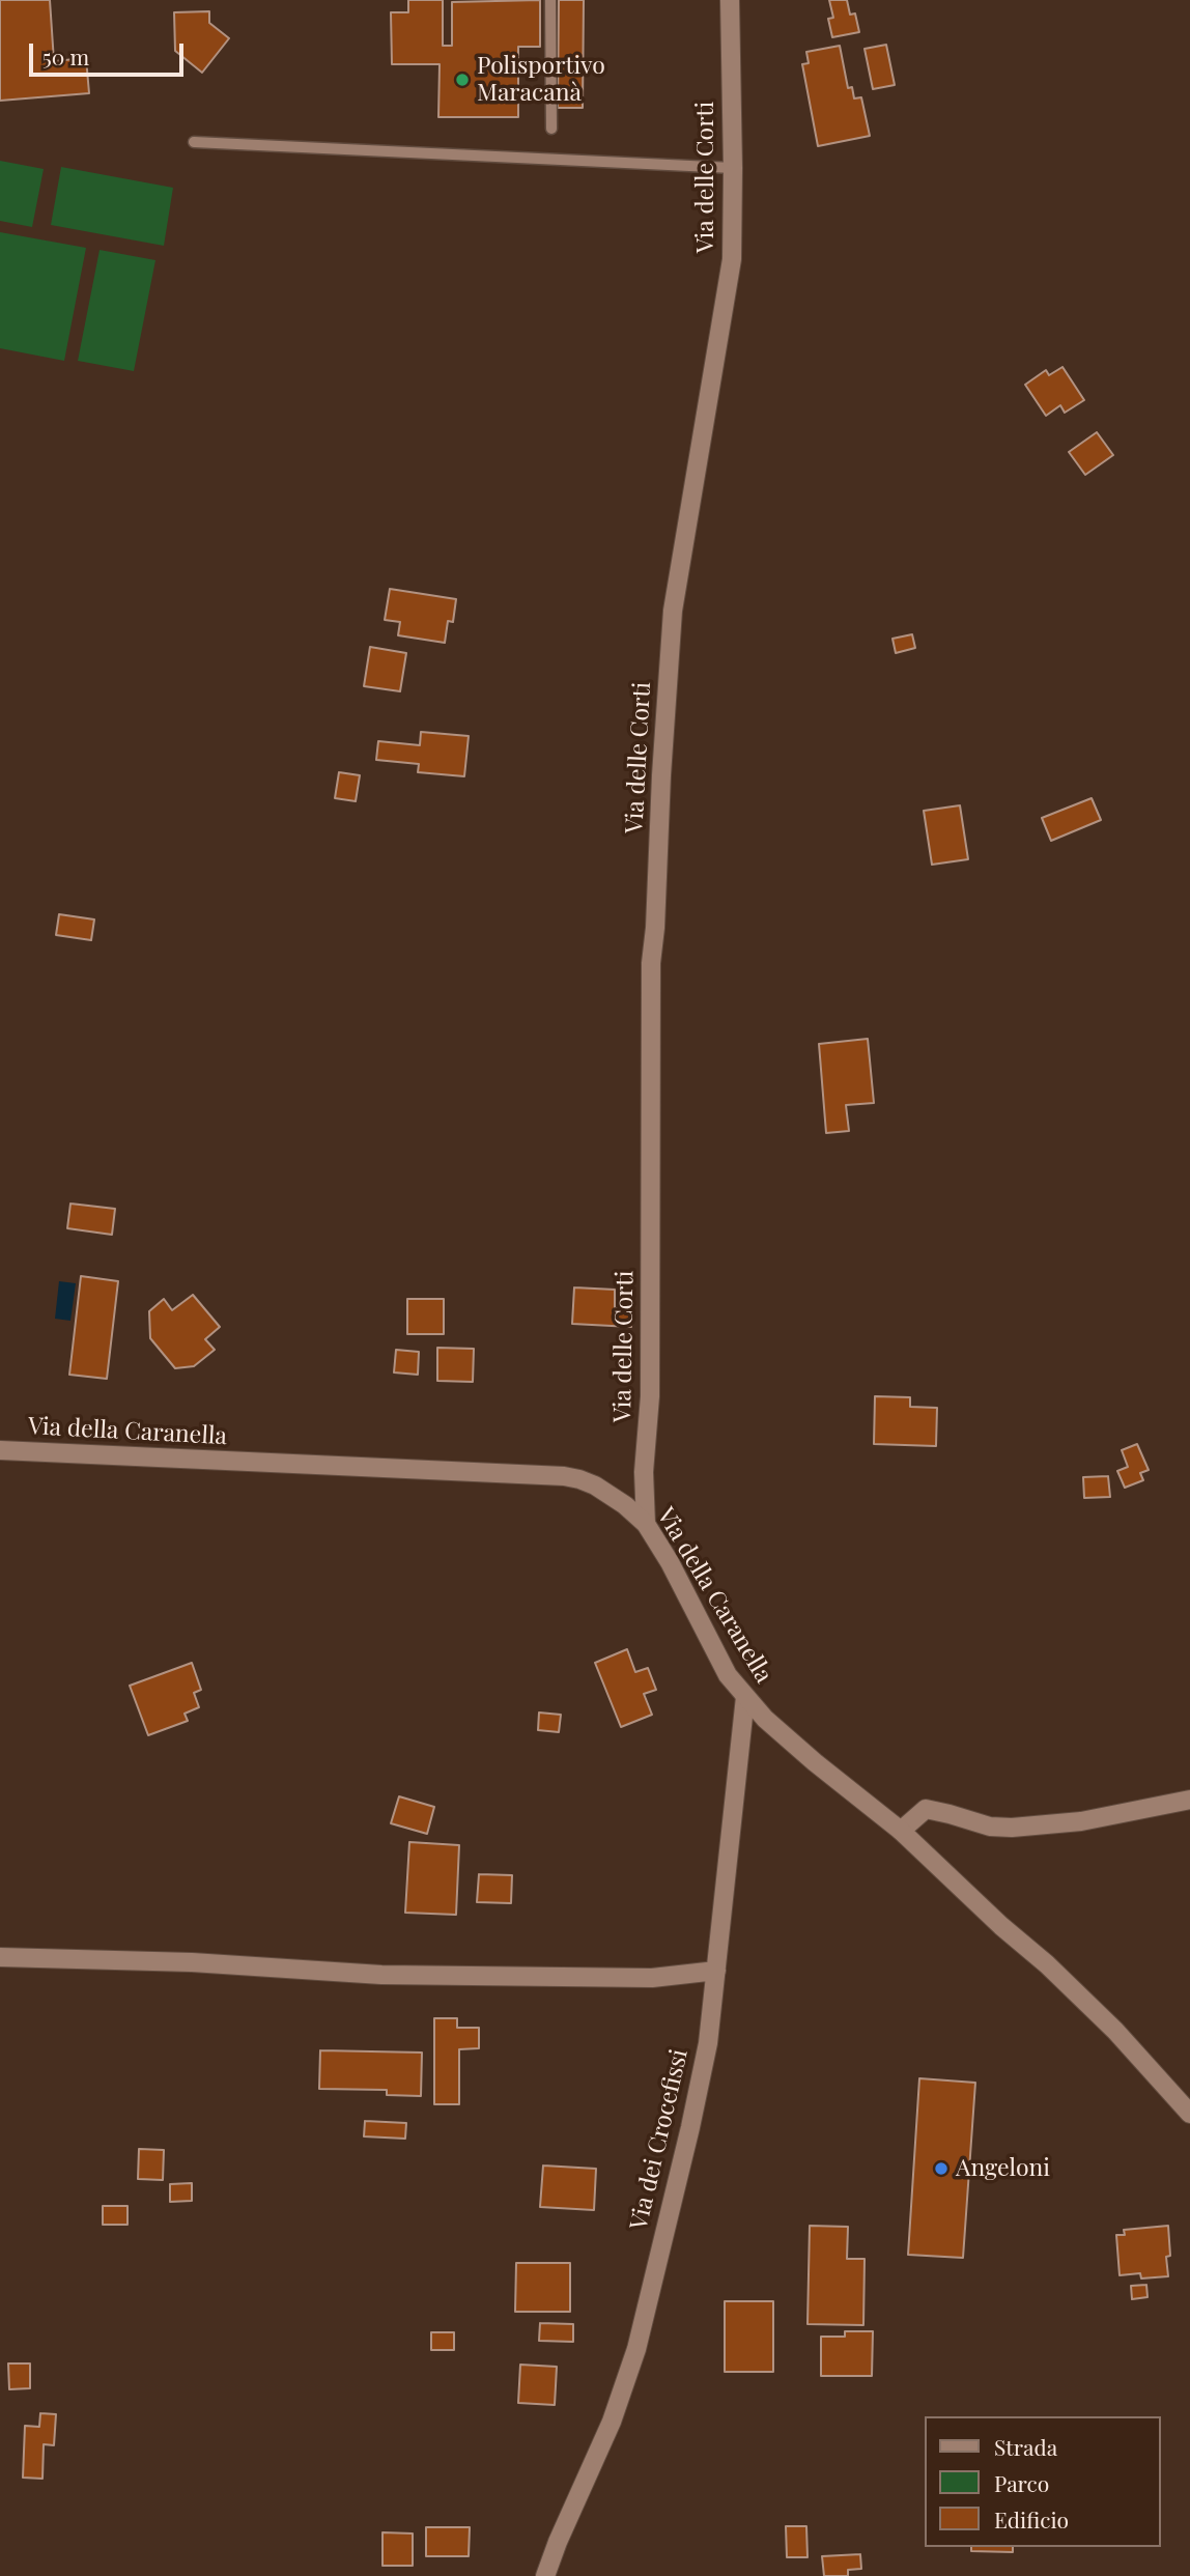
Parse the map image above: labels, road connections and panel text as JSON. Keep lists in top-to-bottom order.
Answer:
{
  "streets": {
    "street": ["Via delle Corti", "Via della Caranella", "Via dei Crocefissi"]
  },
  "crossings": [
    ["Via delle Corti", "Via della Caranella"],
    ["Via della Caranella", "Via dei Crocefissi"]
  ],
  "places": ["Polisportivo Maracanà", "Angeloni"],
  "legend": ["Strada", "Parco", "Edificio"],
  "scale_bar": "50 m"
}
